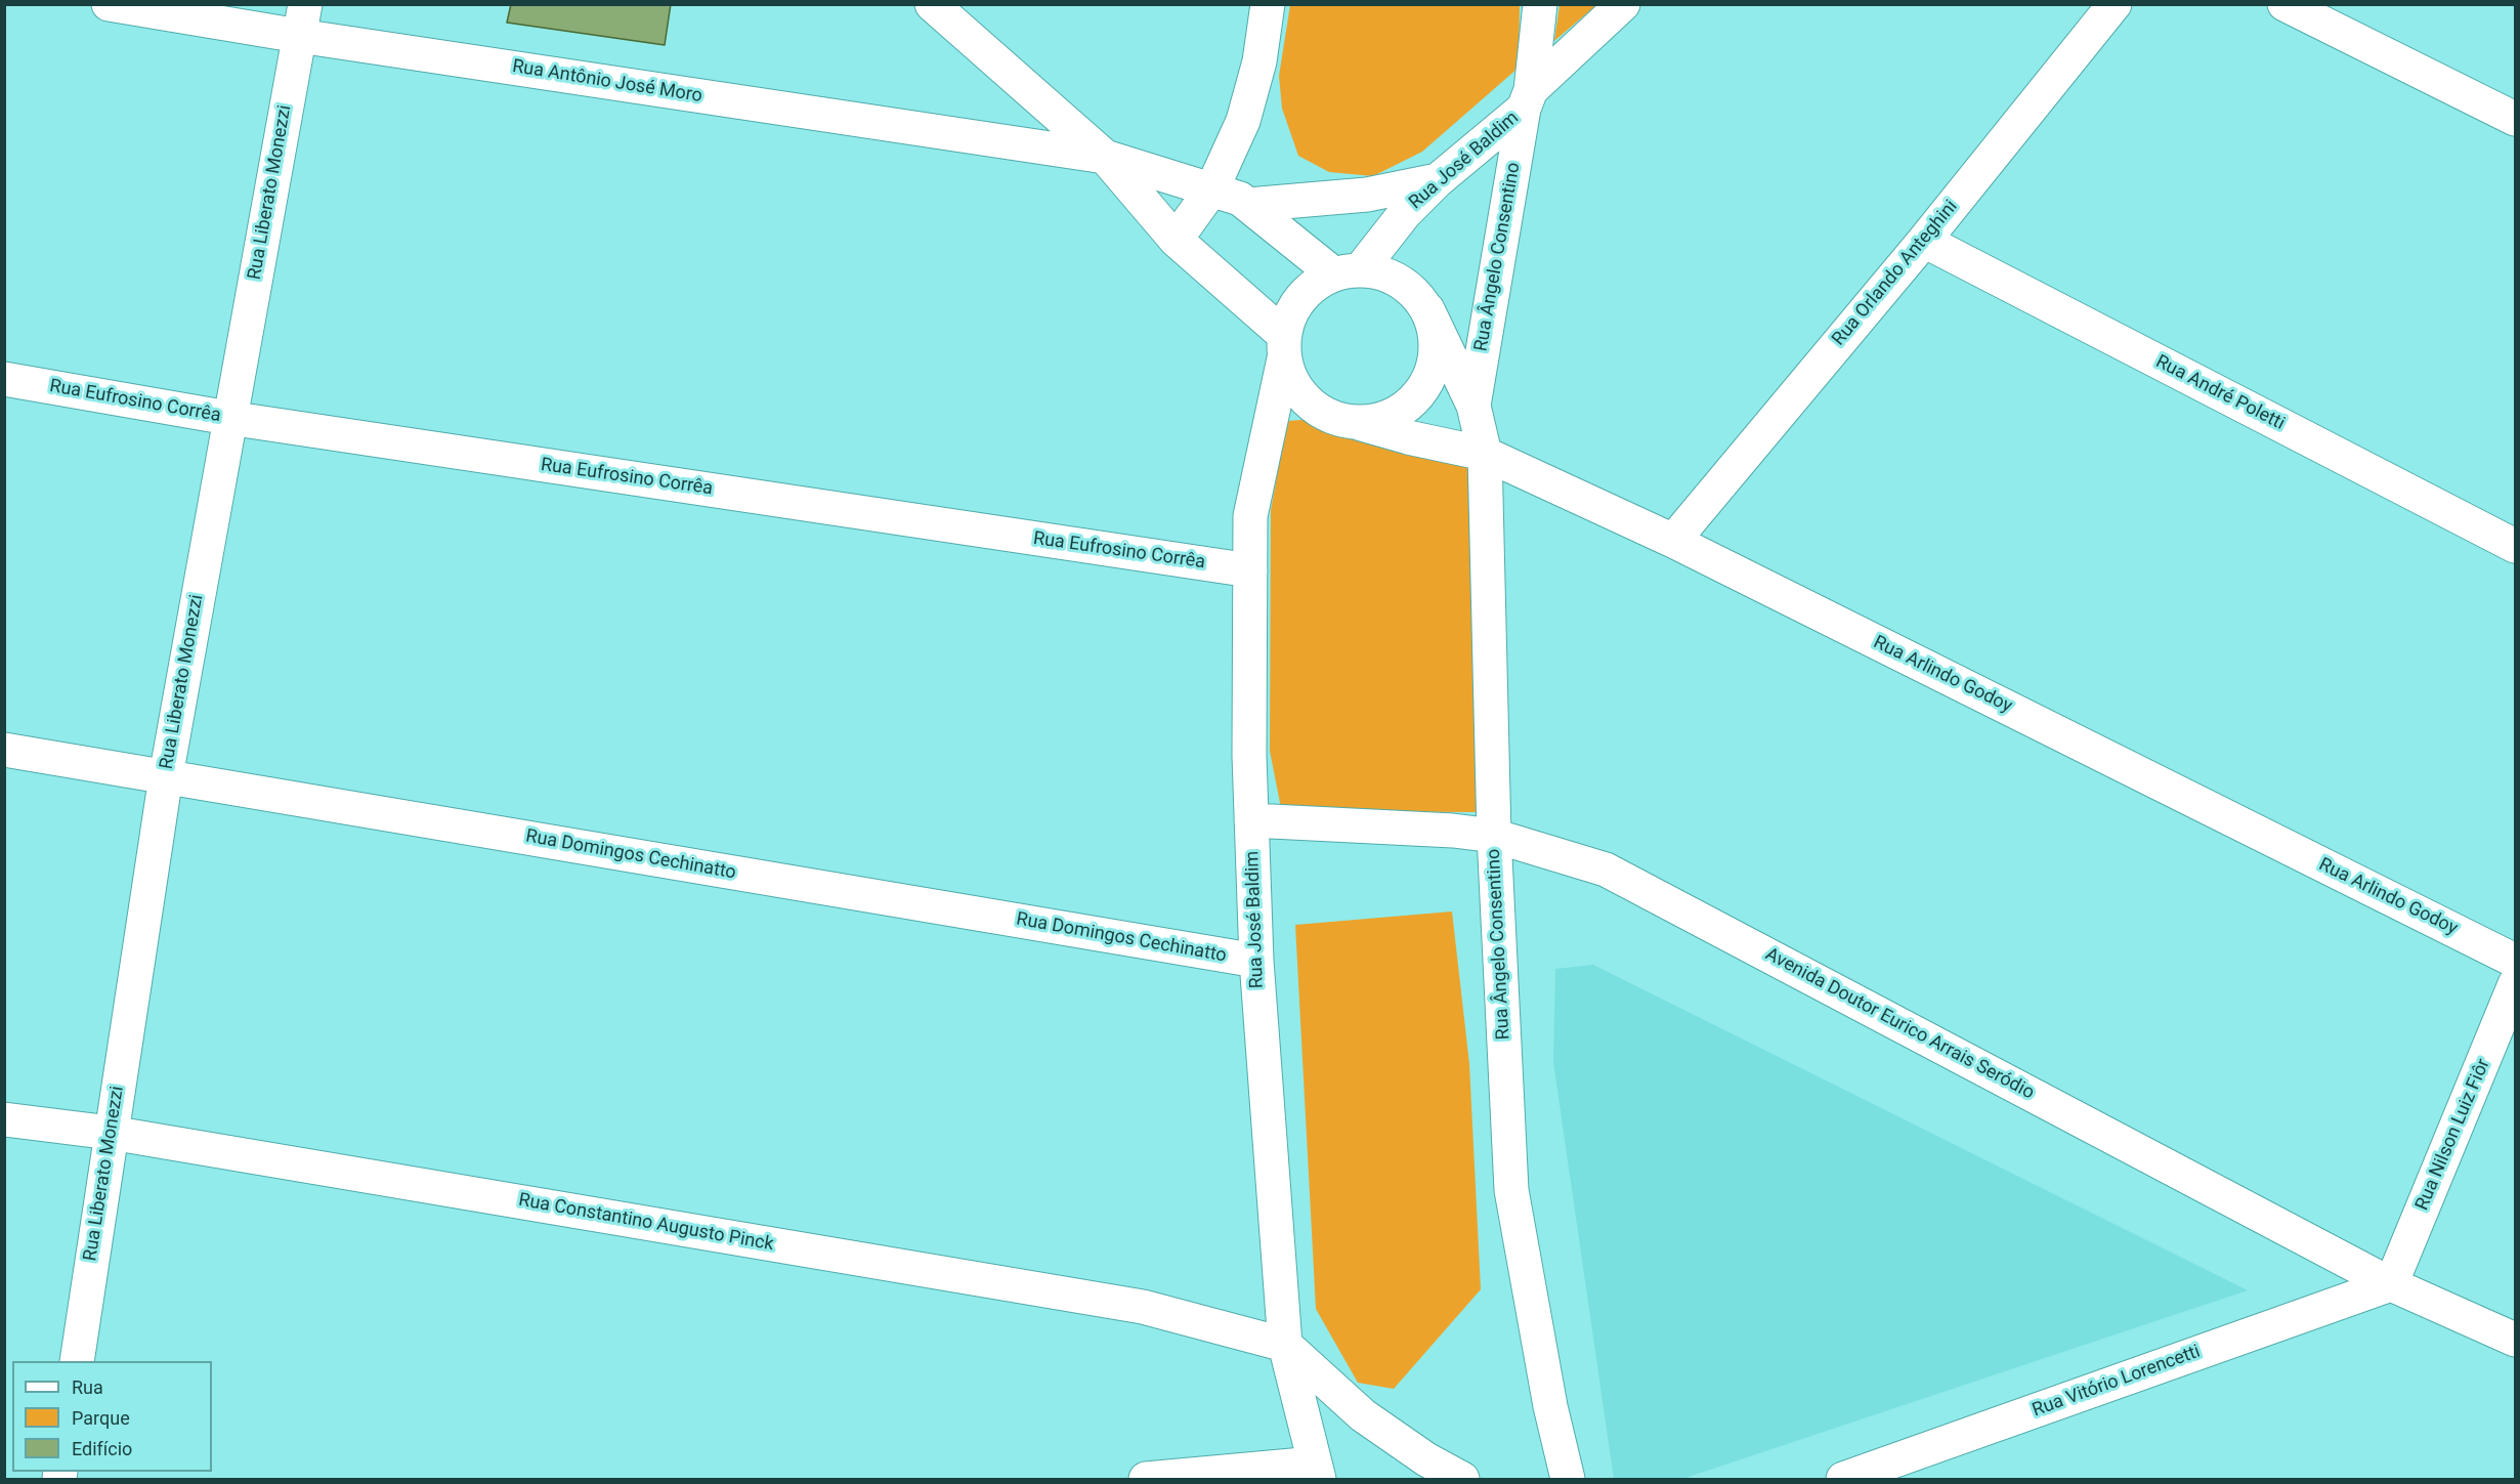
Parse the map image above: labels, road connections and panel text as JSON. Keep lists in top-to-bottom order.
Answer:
{
  "streets": {
    "street": [
      "Rua Antônio José Moro",
      "Rua José Baldim",
      "Rua Liberato Monezzi",
      "Rua Ângelo Consentino",
      "Rua Orlando Anteghini",
      "Rua André Poletti",
      "Rua Eufrosino Corrêa",
      "Rua Arlindo Godoy",
      "Rua Domingos Cechinatto",
      "Avenida Doutor Eurico Arrais Seródio",
      "Rua Nilson Luiz Fiôr",
      "Rua Constantino Augusto Pinck",
      "Rua Vitório Lorencetti"
    ]
  },
  "crossings": [
    ["Rua Antônio José Moro", "Rua Liberato Monezzi"],
    ["Rua José Baldim", "Rua Ângelo Consentino"],
    ["Rua José Baldim", "Rua Eufrosino Corrêa"],
    ["Rua José Baldim", "Rua Arlindo Godoy"],
    ["Rua José Baldim", "Rua Domingos Cechinatto"],
    ["Rua José Baldim", "Avenida Doutor Eurico Arrais Seródio"],
    ["Rua José Baldim", "Rua Constantino Augusto Pinck"],
    ["Rua Liberato Monezzi", "Rua Eufrosino Corrêa"],
    ["Rua Liberato Monezzi", "Rua Domingos Cechinatto"],
    ["Rua Liberato Monezzi", "Rua Constantino Augusto Pinck"],
    ["Rua Ângelo Consentino", "Rua Arlindo Godoy"],
    ["Rua Ângelo Consentino", "Avenida Doutor Eurico Arrais Seródio"],
    ["Rua Orlando Anteghini", "Rua André Poletti"],
    ["Rua Orlando Anteghini", "Rua Arlindo Godoy"],
    ["Avenida Doutor Eurico Arrais Seródio", "Rua Nilson Luiz Fiôr"],
    ["Avenida Doutor Eurico Arrais Seródio", "Rua Vitório Lorencetti"],
    ["Rua Nilson Luiz Fiôr", "Rua Vitório Lorencetti"]
  ],
  "legend": ["Rua", "Parque", "Edifício"]
}
